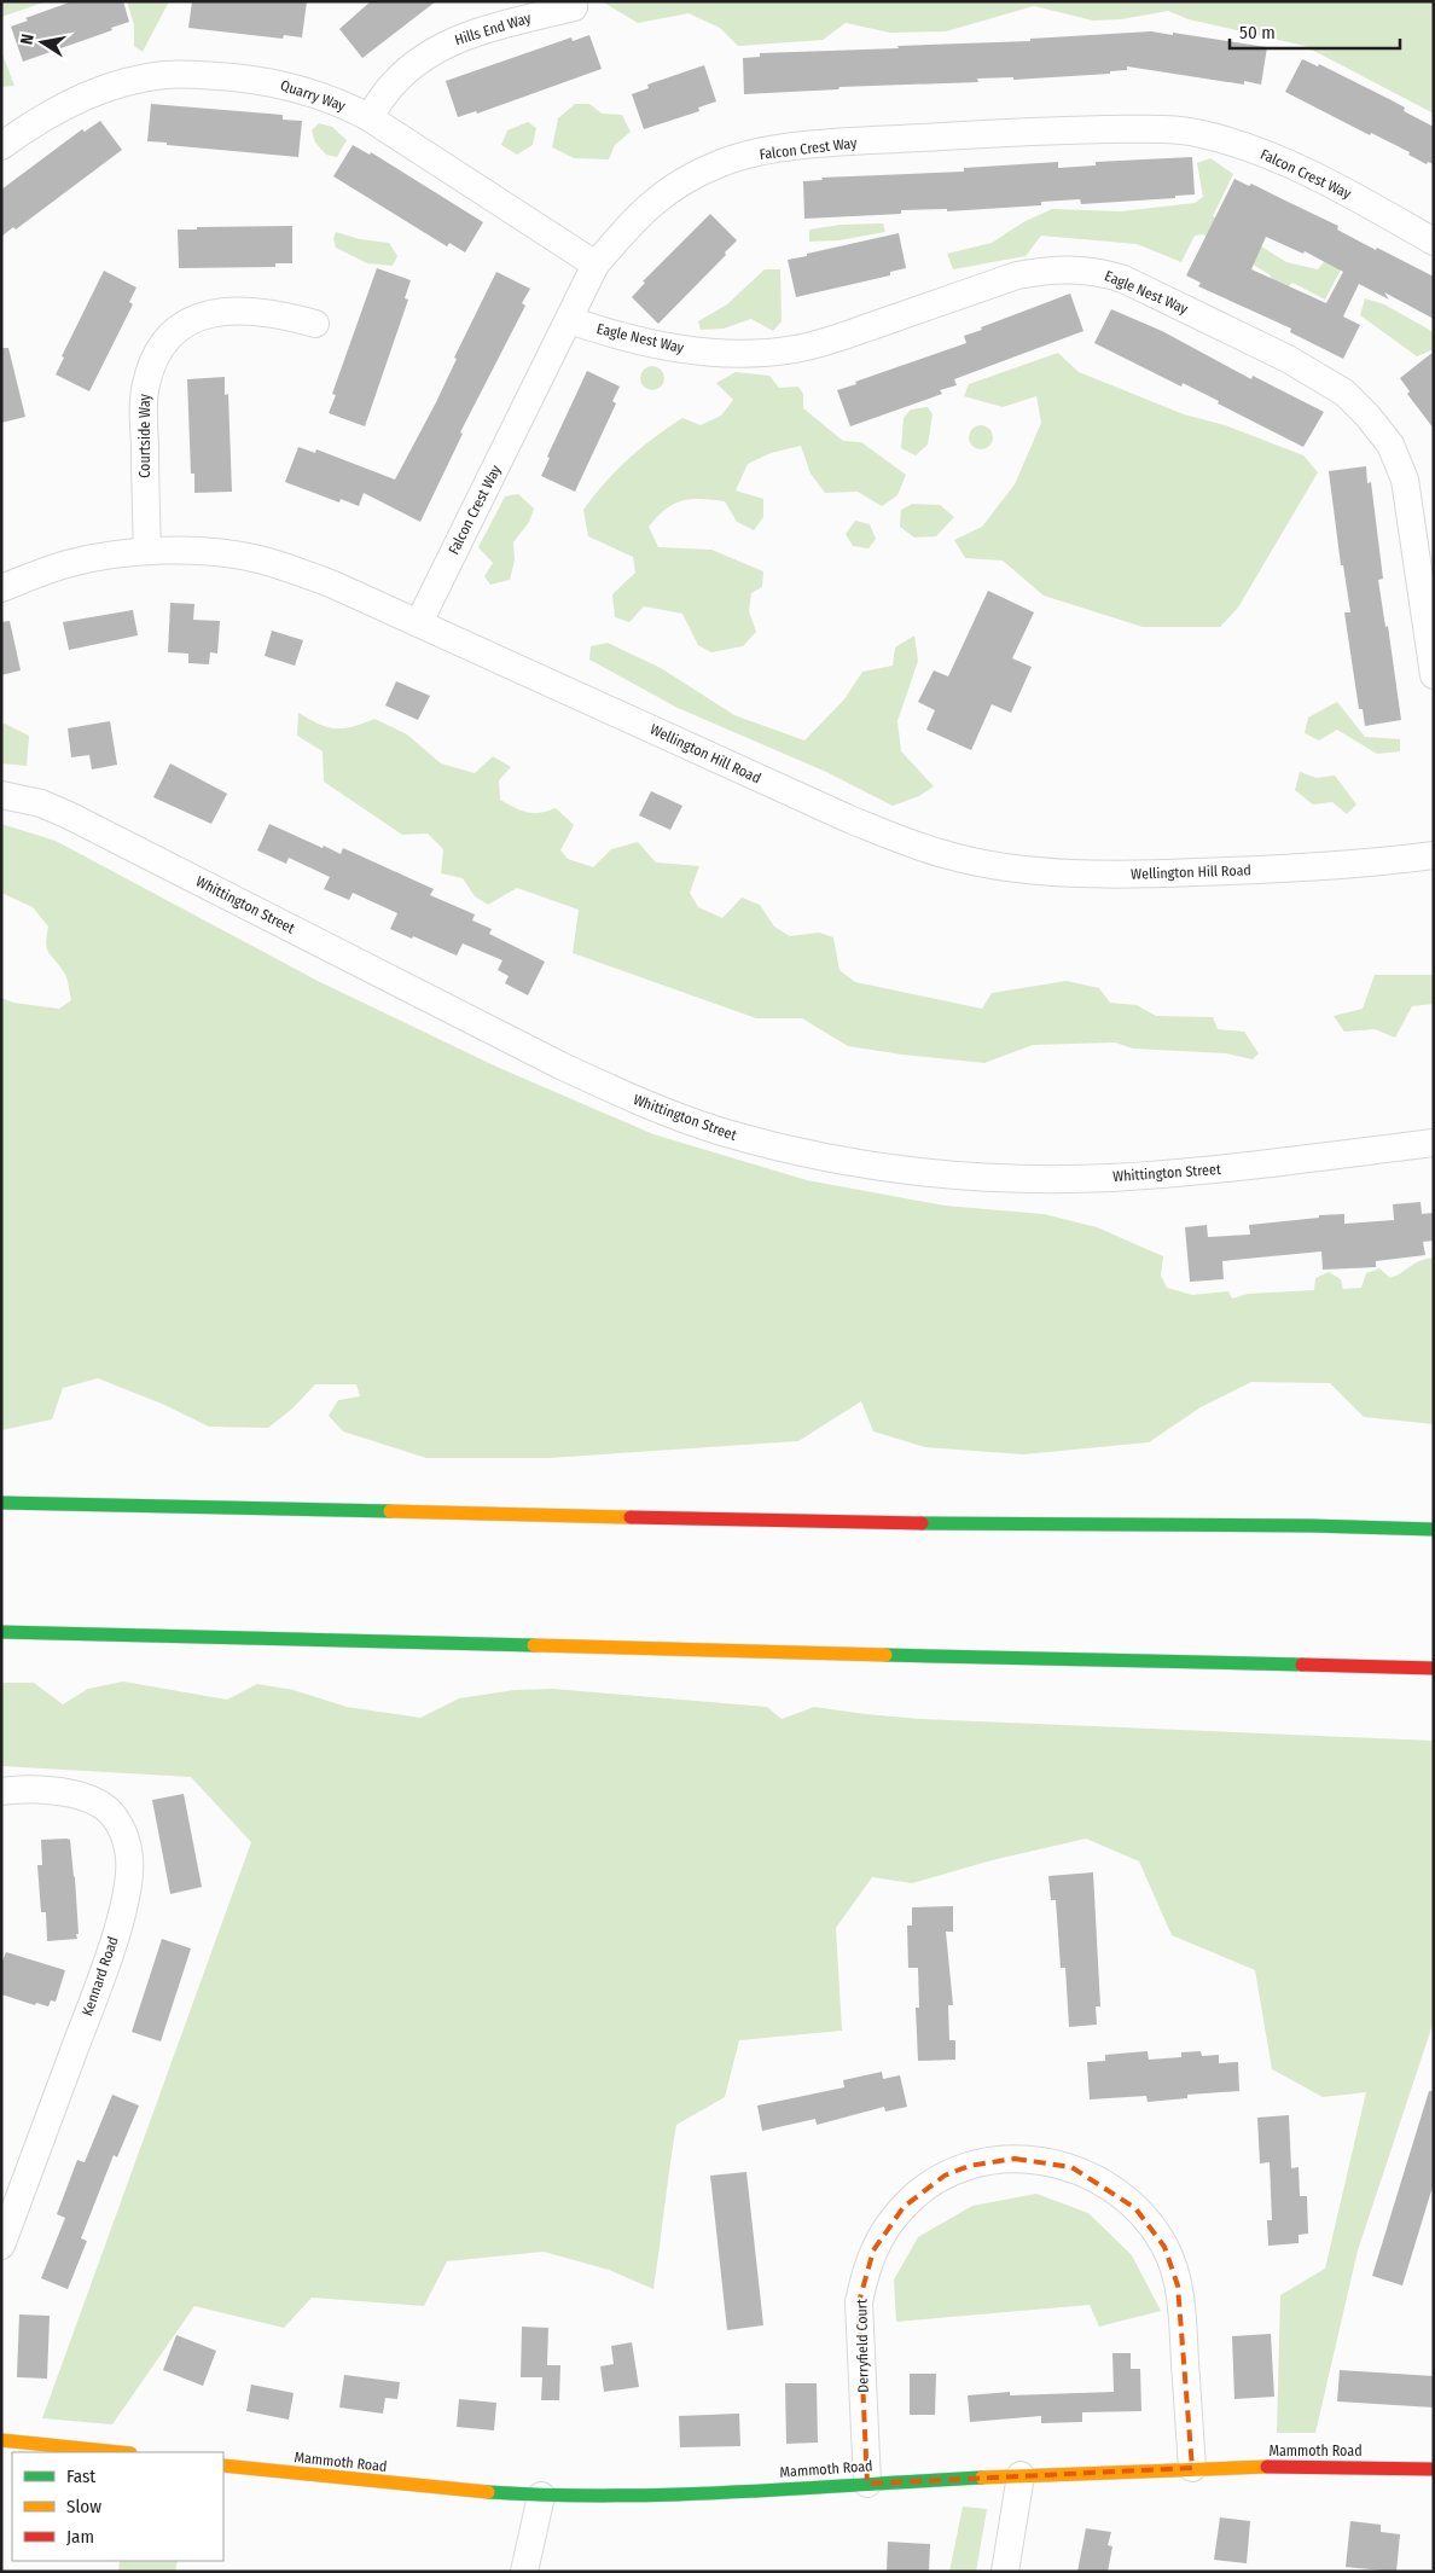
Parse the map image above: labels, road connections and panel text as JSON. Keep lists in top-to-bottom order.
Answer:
{
  "streets": {
    "main road": ["Mammoth Road"],
    "street": [
      "Hills End Way",
      "Quarry Way",
      "Falcon Crest Way",
      "Eagle Nest Way",
      "Courtside Way",
      "Wellington Hill Road",
      "Whittington Street",
      "Kennard Road",
      "Derryfield Court"
    ]
  },
  "crossings": [
    ["Hills End Way", "Quarry Way"],
    ["Quarry Way", "Falcon Crest Way"],
    ["Falcon Crest Way", "Eagle Nest Way"],
    ["Falcon Crest Way", "Wellington Hill Road"],
    ["Courtside Way", "Wellington Hill Road"],
    ["Derryfield Court", "Mammoth Road"]
  ],
  "legend": ["Fast", "Slow", "Jam"],
  "scale_bar": "50 m",
  "north": "left"
}
